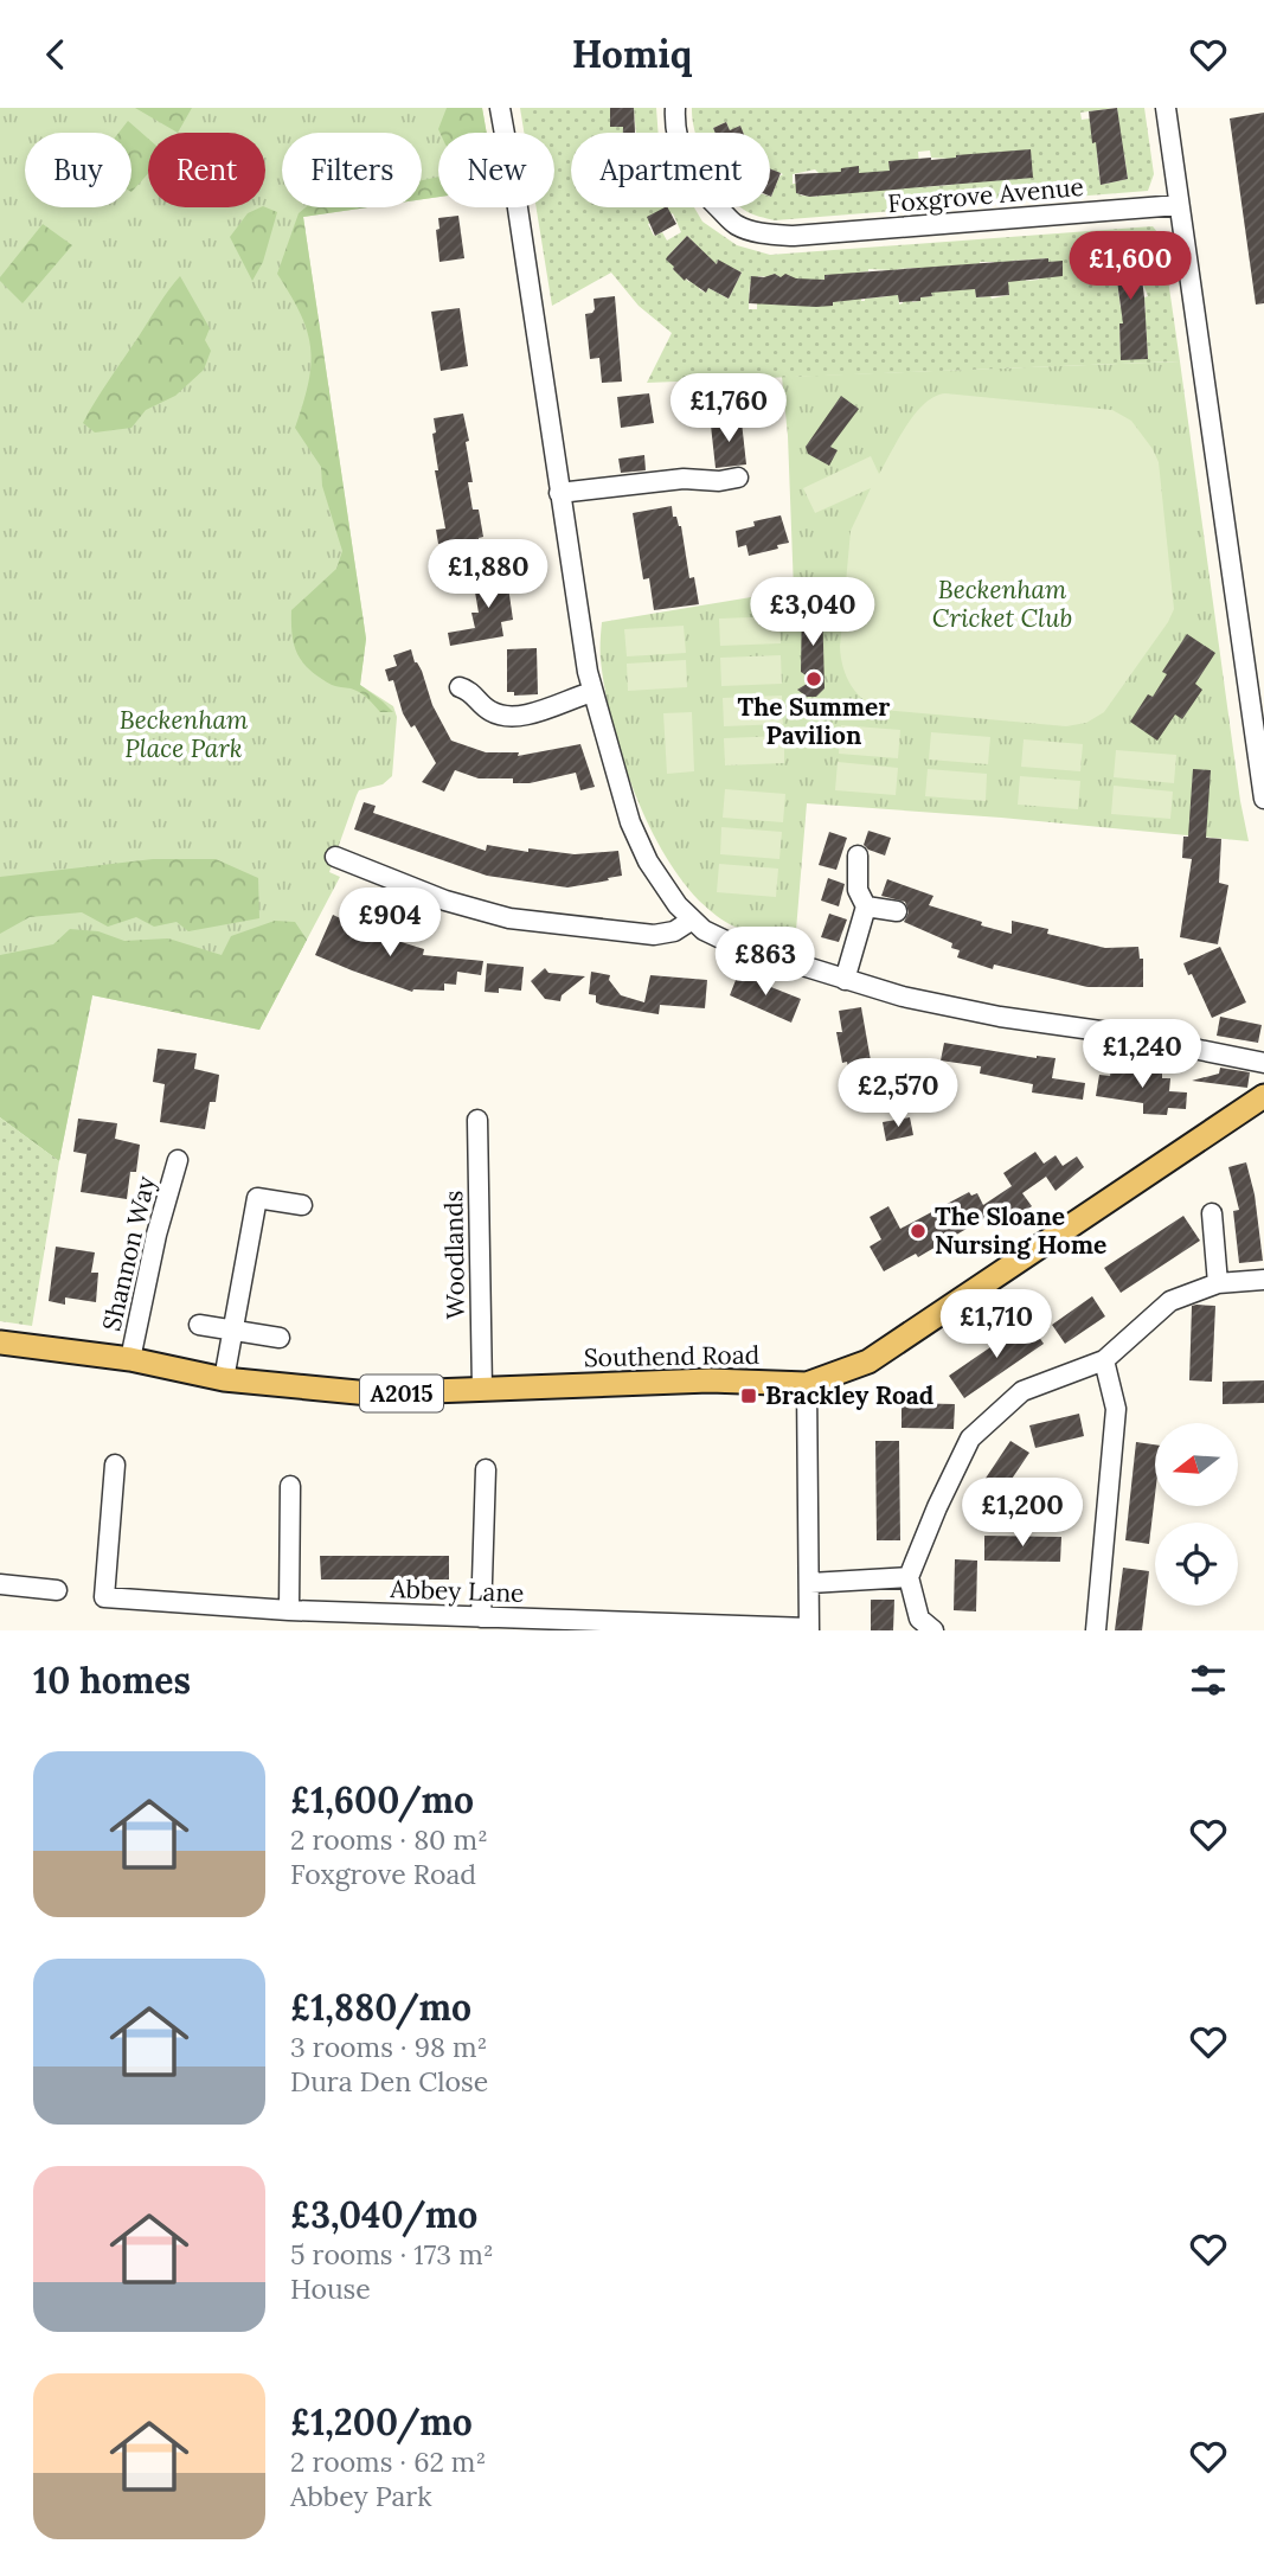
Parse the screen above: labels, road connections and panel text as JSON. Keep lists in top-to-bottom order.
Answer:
{
  "streets": {
    "main road": ["Southend Road", "A2015"],
    "street": [
      "Foxgrove Avenue",
      "Shannon Way",
      "Woodlands",
      "Abbey Lane"
    ]
  },
  "crossings": [
    ["Shannon Way", "Southend Road"],
    ["Woodlands", "Southend Road"]
  ],
  "parks": ["Beckenham Cricket Club", "Beckenham Place Park"],
  "places": {
    "other": ["The Summer Pavilion", "The Sloane Nursing Home"],
    "transit": ["Brackley Road"]
  },
  "north": "left",
  "page": {
    "header": "Homiq",
    "chip": [
      "Buy",
      "Rent",
      "Filters",
      "New",
      "Apartment"
    ],
    "price": [
      "£1,600",
      "£1,760",
      "£1,880",
      "£3,040",
      "£904",
      "£863",
      "£1,240",
      "£2,570",
      "£1,710",
      "£1,200"
    ],
    "heading": "10 homes",
    "list": [
      {
        "name": "£1,600/mo",
        "note": "2 rooms · 80 m² · Foxgrove Road"
      },
      {
        "name": "£1,880/mo",
        "note": "3 rooms · 98 m² · Dura Den Close"
      },
      {
        "name": "£3,040/mo",
        "note": "5 rooms · 173 m² · House"
      },
      {
        "name": "£1,200/mo",
        "note": "2 rooms · 62 m² · Abbey Park"
      }
    ]
  }
}
